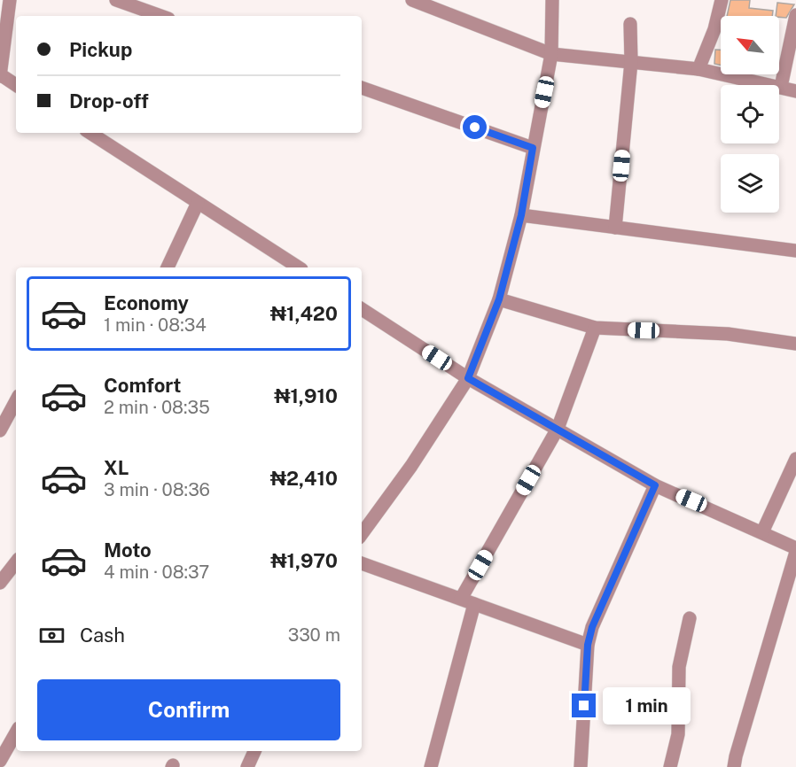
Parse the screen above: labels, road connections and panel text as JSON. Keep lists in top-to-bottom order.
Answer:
{
  "north": "top left",
  "page": {
    "banner": ["Pickup", "Drop-off"],
    "list": [
      {
        "name": "Economy",
        "note": "1 min · 08:34",
        "value": "₦1,420"
      },
      {
        "name": "Comfort",
        "note": "2 min · 08:35",
        "value": "₦1,910"
      },
      {
        "name": "XL",
        "note": "3 min · 08:36",
        "value": "₦2,410"
      },
      {
        "name": "Moto",
        "note": "4 min · 08:37",
        "value": "₦1,970"
      }
    ],
    "pay": ["Cash", "330 m"],
    "buttons": "Confirm",
    "bubble": "1 min"
  }
}
